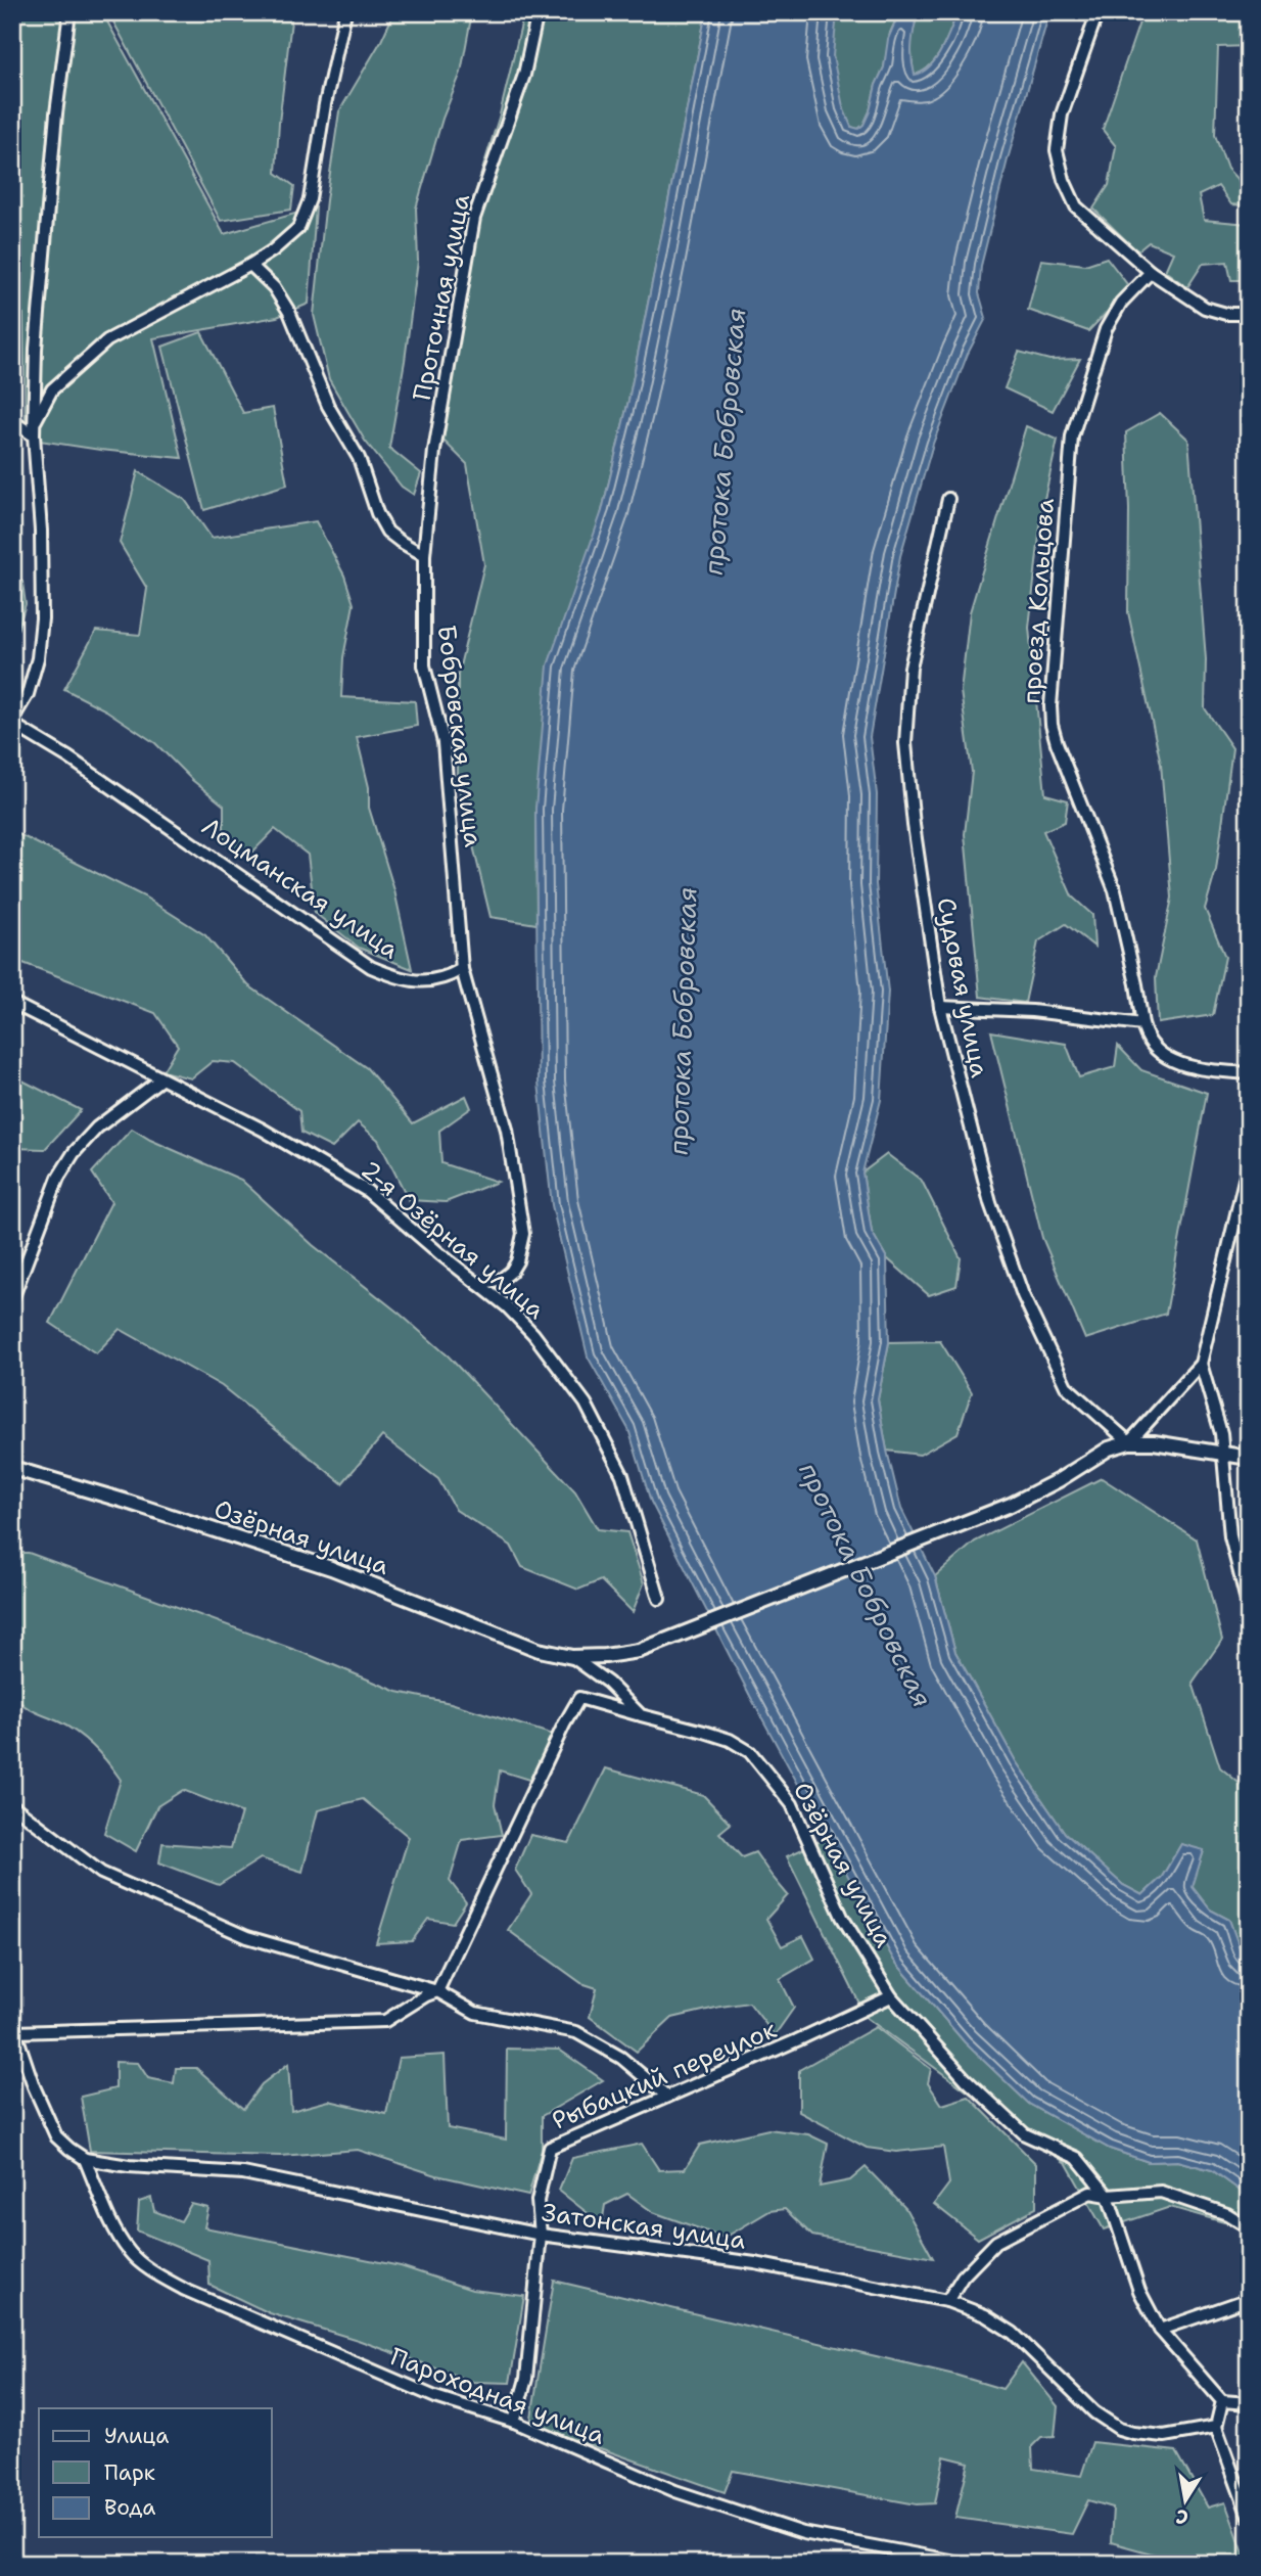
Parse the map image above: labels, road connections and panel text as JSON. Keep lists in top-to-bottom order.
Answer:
{
  "streets": {
    "street": [
      "Проточная улица",
      "проезд Кольцова",
      "Бобровская улица",
      "Лоцманская улица",
      "Судовая улица",
      "2-я Озёрная улица",
      "Озёрная улица",
      "Рыбацкий переулок",
      "Затонская улица",
      "Пароходная улица"
    ]
  },
  "crossings": [
    ["Проточная улица", "Бобровская улица"],
    ["Бобровская улица", "Лоцманская улица"],
    ["Судовая улица", "Озёрная улица"],
    ["Озёрная улица", "Рыбацкий переулок"],
    ["Рыбацкий переулок", "Затонская улица"],
    ["Рыбацкий переулок", "Пароходная улица"],
    ["Затонская улица", "Пароходная улица"]
  ],
  "water": ["протока Бобровская"],
  "legend": ["Улица", "Парк", "Вода"],
  "north": "bottom"
}
